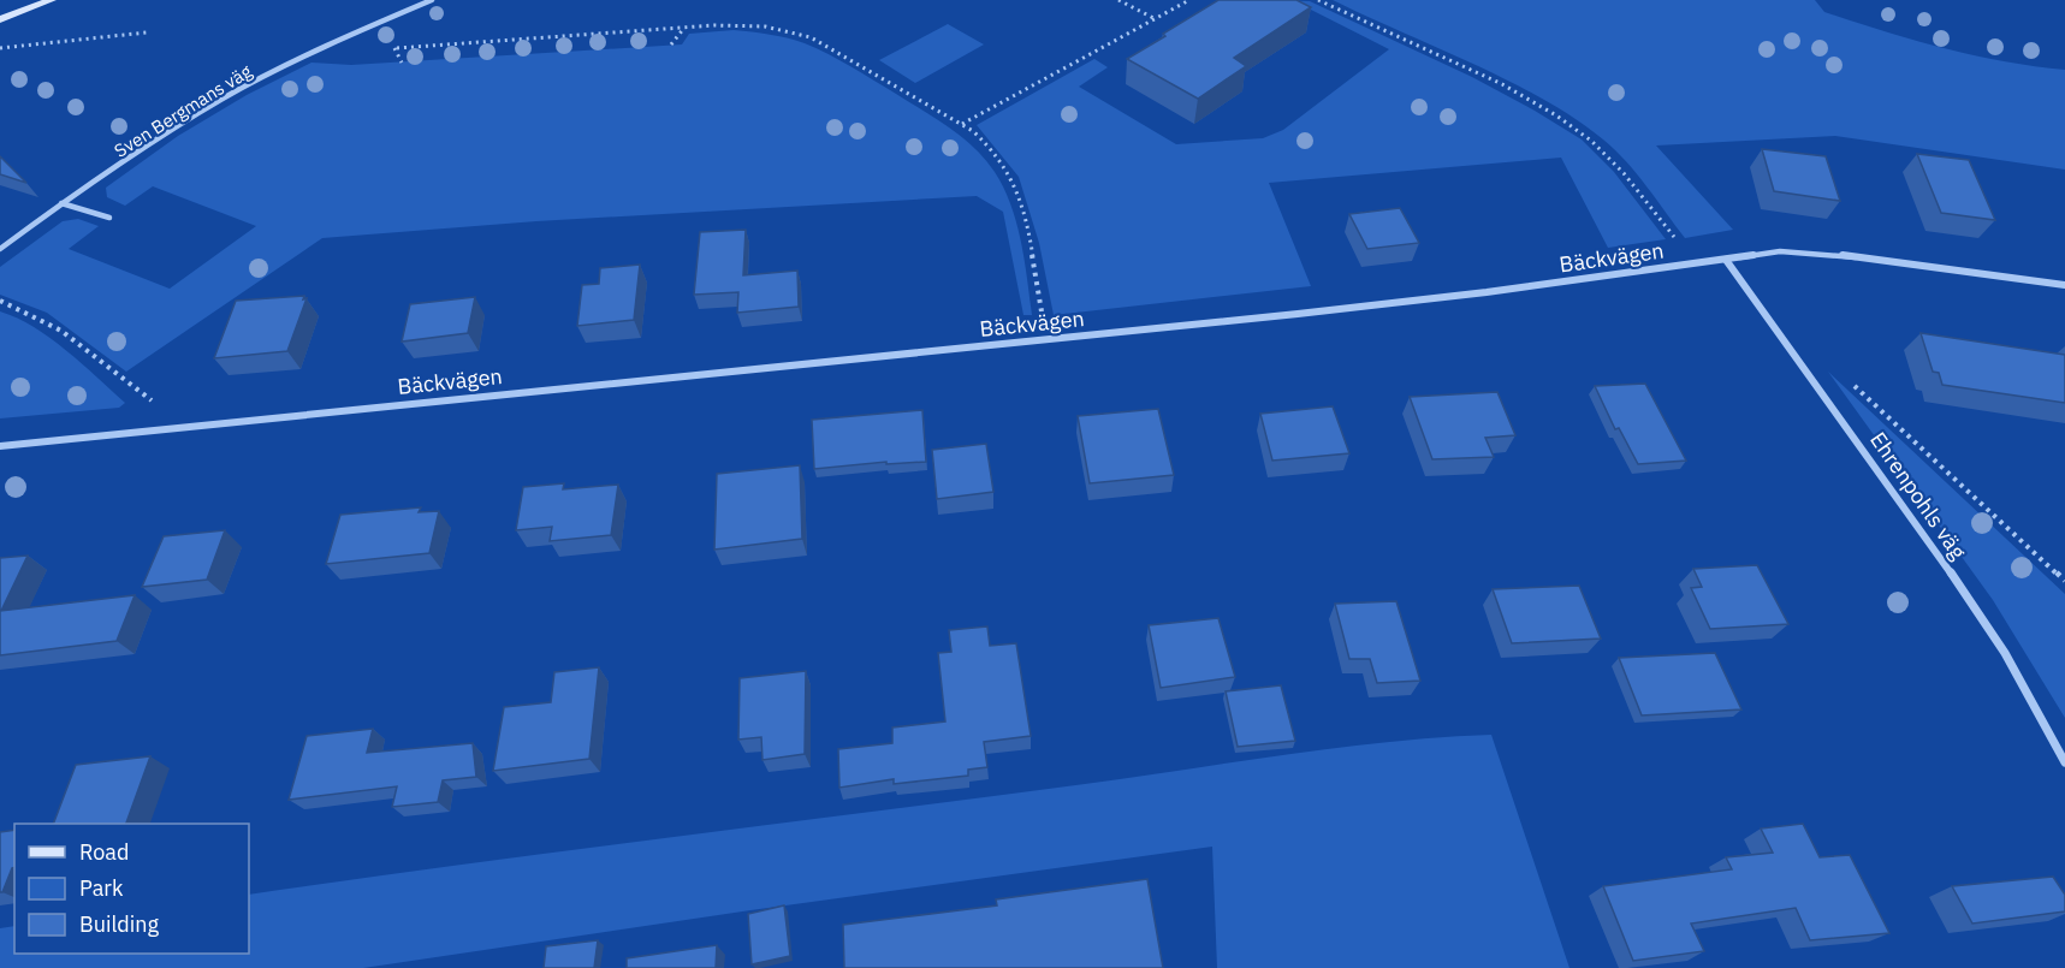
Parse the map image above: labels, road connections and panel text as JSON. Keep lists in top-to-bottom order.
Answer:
{
  "streets": {
    "street": ["Sven Bergmans väg", "Bäckvägen", "Ehrenpohls väg"]
  },
  "crossings": [
    ["Bäckvägen", "Ehrenpohls väg"]
  ],
  "legend": ["Road", "Park", "Building"]
}
